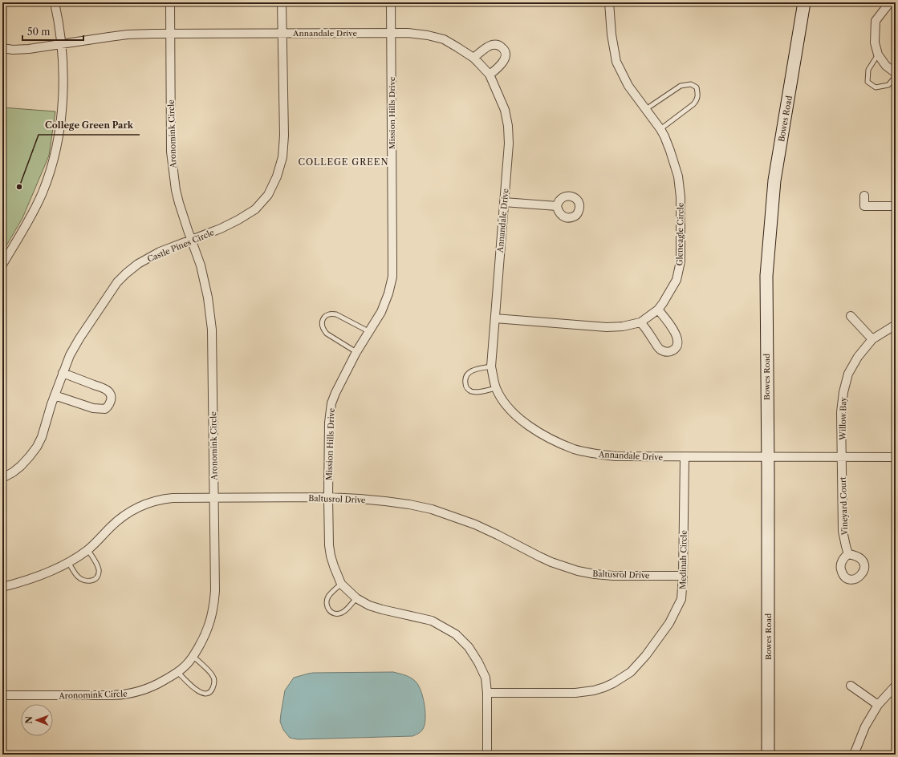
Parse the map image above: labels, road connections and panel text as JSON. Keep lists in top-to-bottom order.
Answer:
{
  "streets": {
    "main road": ["Bowes Road"],
    "street": [
      "Annandale Drive",
      "Mission Hills Drive",
      "Aronomink Circle",
      "Gleneagle Circle",
      "Castle Pines Circle",
      "Willow Bay",
      "Baltusrol Drive",
      "Vineyard Court",
      "Medinah Circle"
    ]
  },
  "crossings": [
    ["Annandale Drive", "Mission Hills Drive"],
    ["Annandale Drive", "Bowes Road"],
    ["Annandale Drive", "Aronomink Circle"],
    ["Annandale Drive", "Gleneagle Circle"],
    ["Annandale Drive", "Castle Pines Circle"],
    ["Annandale Drive", "Willow Bay"],
    ["Annandale Drive", "Vineyard Court"],
    ["Annandale Drive", "Medinah Circle"],
    ["Mission Hills Drive", "Baltusrol Drive"],
    ["Mission Hills Drive", "Medinah Circle"],
    ["Aronomink Circle", "Castle Pines Circle"],
    ["Aronomink Circle", "Baltusrol Drive"],
    ["Willow Bay", "Vineyard Court"],
    ["Baltusrol Drive", "Medinah Circle"]
  ],
  "districts": ["COLLEGE GREEN"],
  "places": ["College Green Park"],
  "scale_bar": "50 m",
  "north": "left"
}
